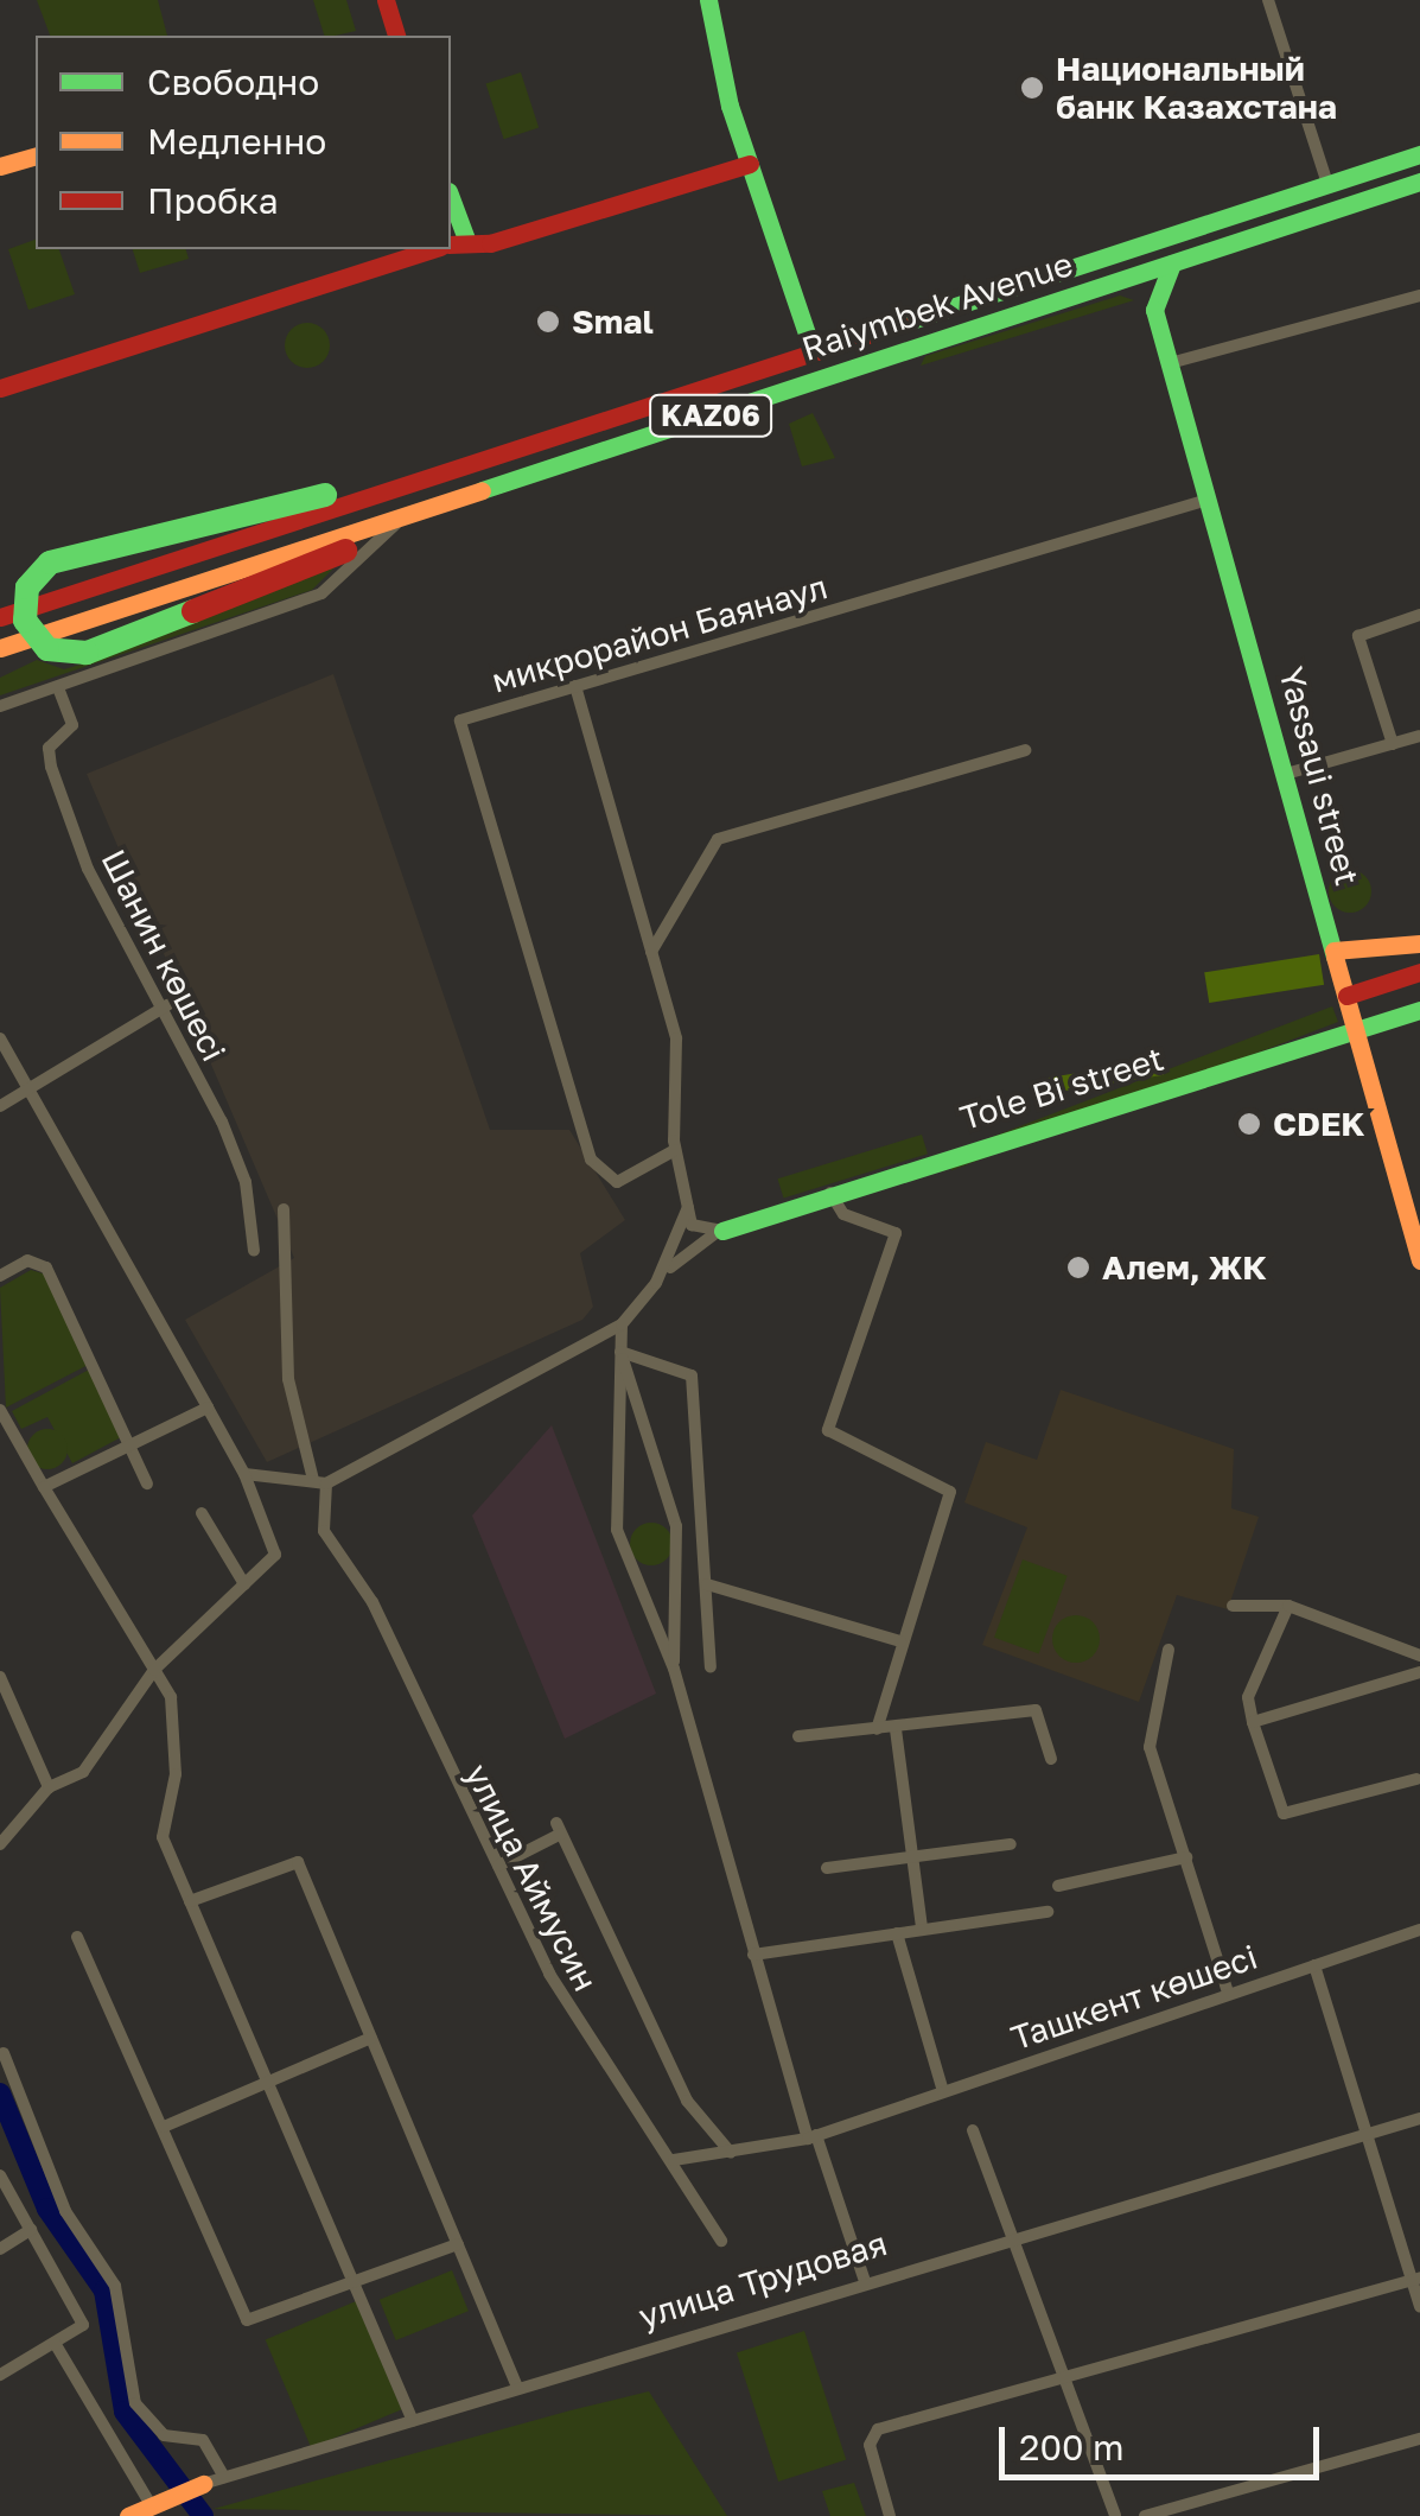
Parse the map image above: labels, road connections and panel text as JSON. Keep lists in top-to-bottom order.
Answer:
{
  "streets": {
    "main road": [
      "Raiymbek Avenue",
      "KАZ06",
      "Yassaui street",
      "Tole Bi street",
      "улица Трудовая"
    ],
    "street": [
      "микрорайон Баянаул",
      "Шанин көшесі",
      "улица Аймусин",
      "Ташкент көшесі"
    ]
  },
  "crossings": [
    ["микрорайон Баянаул", "Yassaui street"],
    ["Yassaui street", "Tole Bi street"],
    ["улица Аймусин", "Ташкент көшесі"]
  ],
  "places": [
    "Национальный банк Казахстана",
    "Smal",
    "CDEK",
    "Алем, ЖК"
  ],
  "legend": ["Свободно", "Медленно", "Пробка"],
  "scale_bar": "200 m"
}
